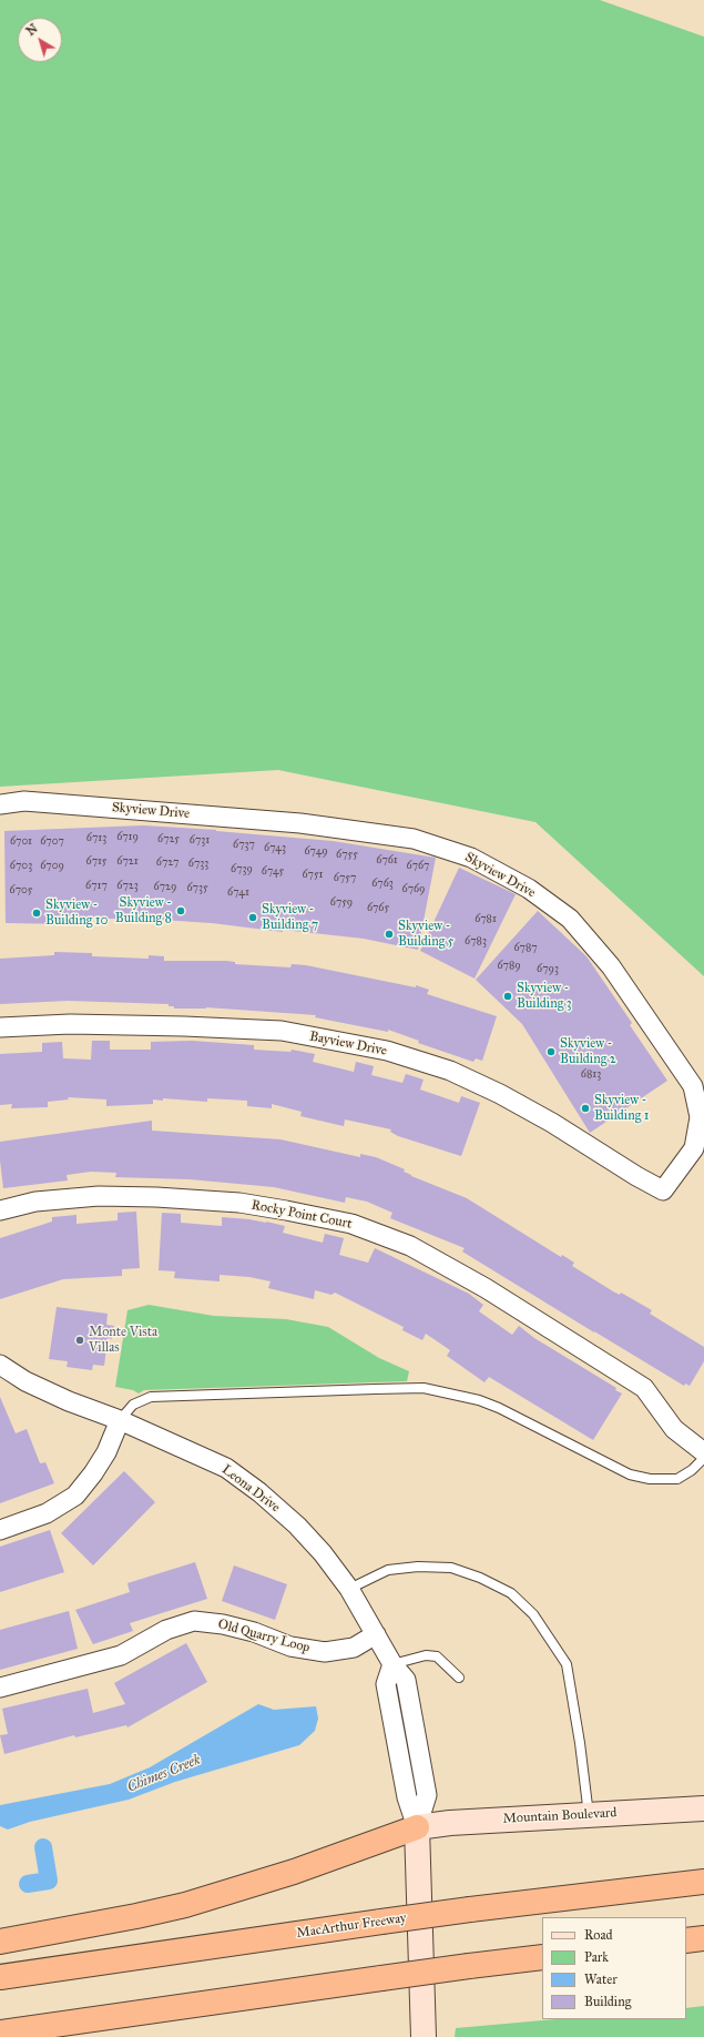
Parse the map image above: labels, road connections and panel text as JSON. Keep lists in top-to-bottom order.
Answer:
{
  "streets": {
    "highway": ["MacArthur Freeway"],
    "main road": ["Mountain Boulevard"],
    "street": [
      "Skyview Drive",
      "Bayview Drive",
      "Rocky Point Court",
      "Leona Drive",
      "Old Quarry Loop"
    ]
  },
  "crossings": [
    ["Skyview Drive", "Bayview Drive"],
    ["Leona Drive", "Old Quarry Loop"]
  ],
  "water": ["Chimes Creek"],
  "places": [
    "Skyview - Building 8",
    "Skyview - Building 10",
    "Skyview - Building 7",
    "Skyview - Building 5",
    "Skyview - Building 3",
    "Skyview - Building 2",
    "Skyview - Building 1",
    "Monte Vista Villas"
  ],
  "house_numbers": [
    "6719",
    "6713",
    "6725",
    "6731",
    "6701",
    "6707",
    "6737",
    "6743",
    "6749",
    "6755",
    "6761",
    "6715",
    "6721",
    "6727",
    "6733",
    "6703",
    "6709",
    "6767",
    "6739",
    "6745",
    "6751",
    "6757",
    "6763",
    "6717",
    "6723",
    "6729",
    "6735",
    "6769",
    "6705",
    "6741",
    "6759",
    "6765",
    "6781",
    "6783",
    "6787",
    "6789",
    "6793",
    "6813"
  ],
  "legend": [
    "Road",
    "Park",
    "Water",
    "Building"
  ],
  "north": "top left"
}
